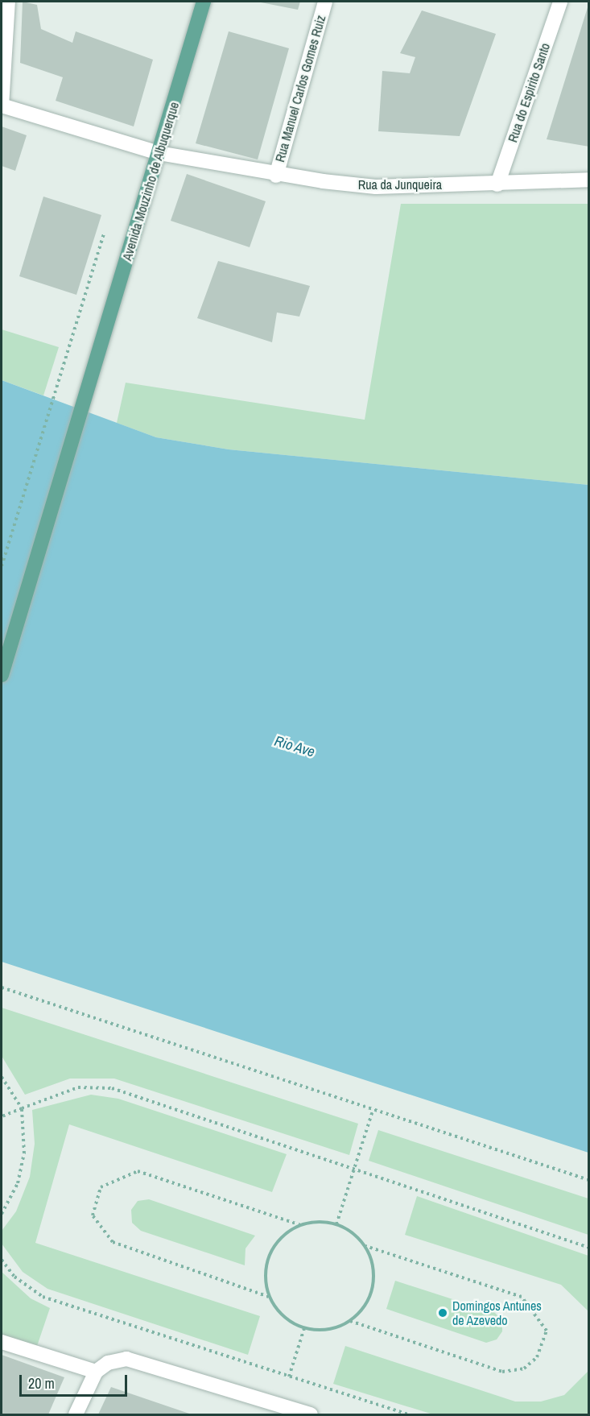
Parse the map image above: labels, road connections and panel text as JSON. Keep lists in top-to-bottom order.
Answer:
{
  "streets": {
    "main road": ["Avenida Mouzinho de Albuquerque"],
    "street": ["Rua Manuel Carlos Gomes Ruiz", "Rua do Espirito Santo", "Rua da Junqueira"]
  },
  "crossings": [
    ["Rua Manuel Carlos Gomes Ruiz", "Rua da Junqueira"],
    ["Rua do Espirito Santo", "Rua da Junqueira"],
    ["Avenida Mouzinho de Albuquerque", "Rua da Junqueira"]
  ],
  "water": ["Rio Ave"],
  "places": ["Domingos Antunes de Azevedo"],
  "scale_bar": "20 m"
}
